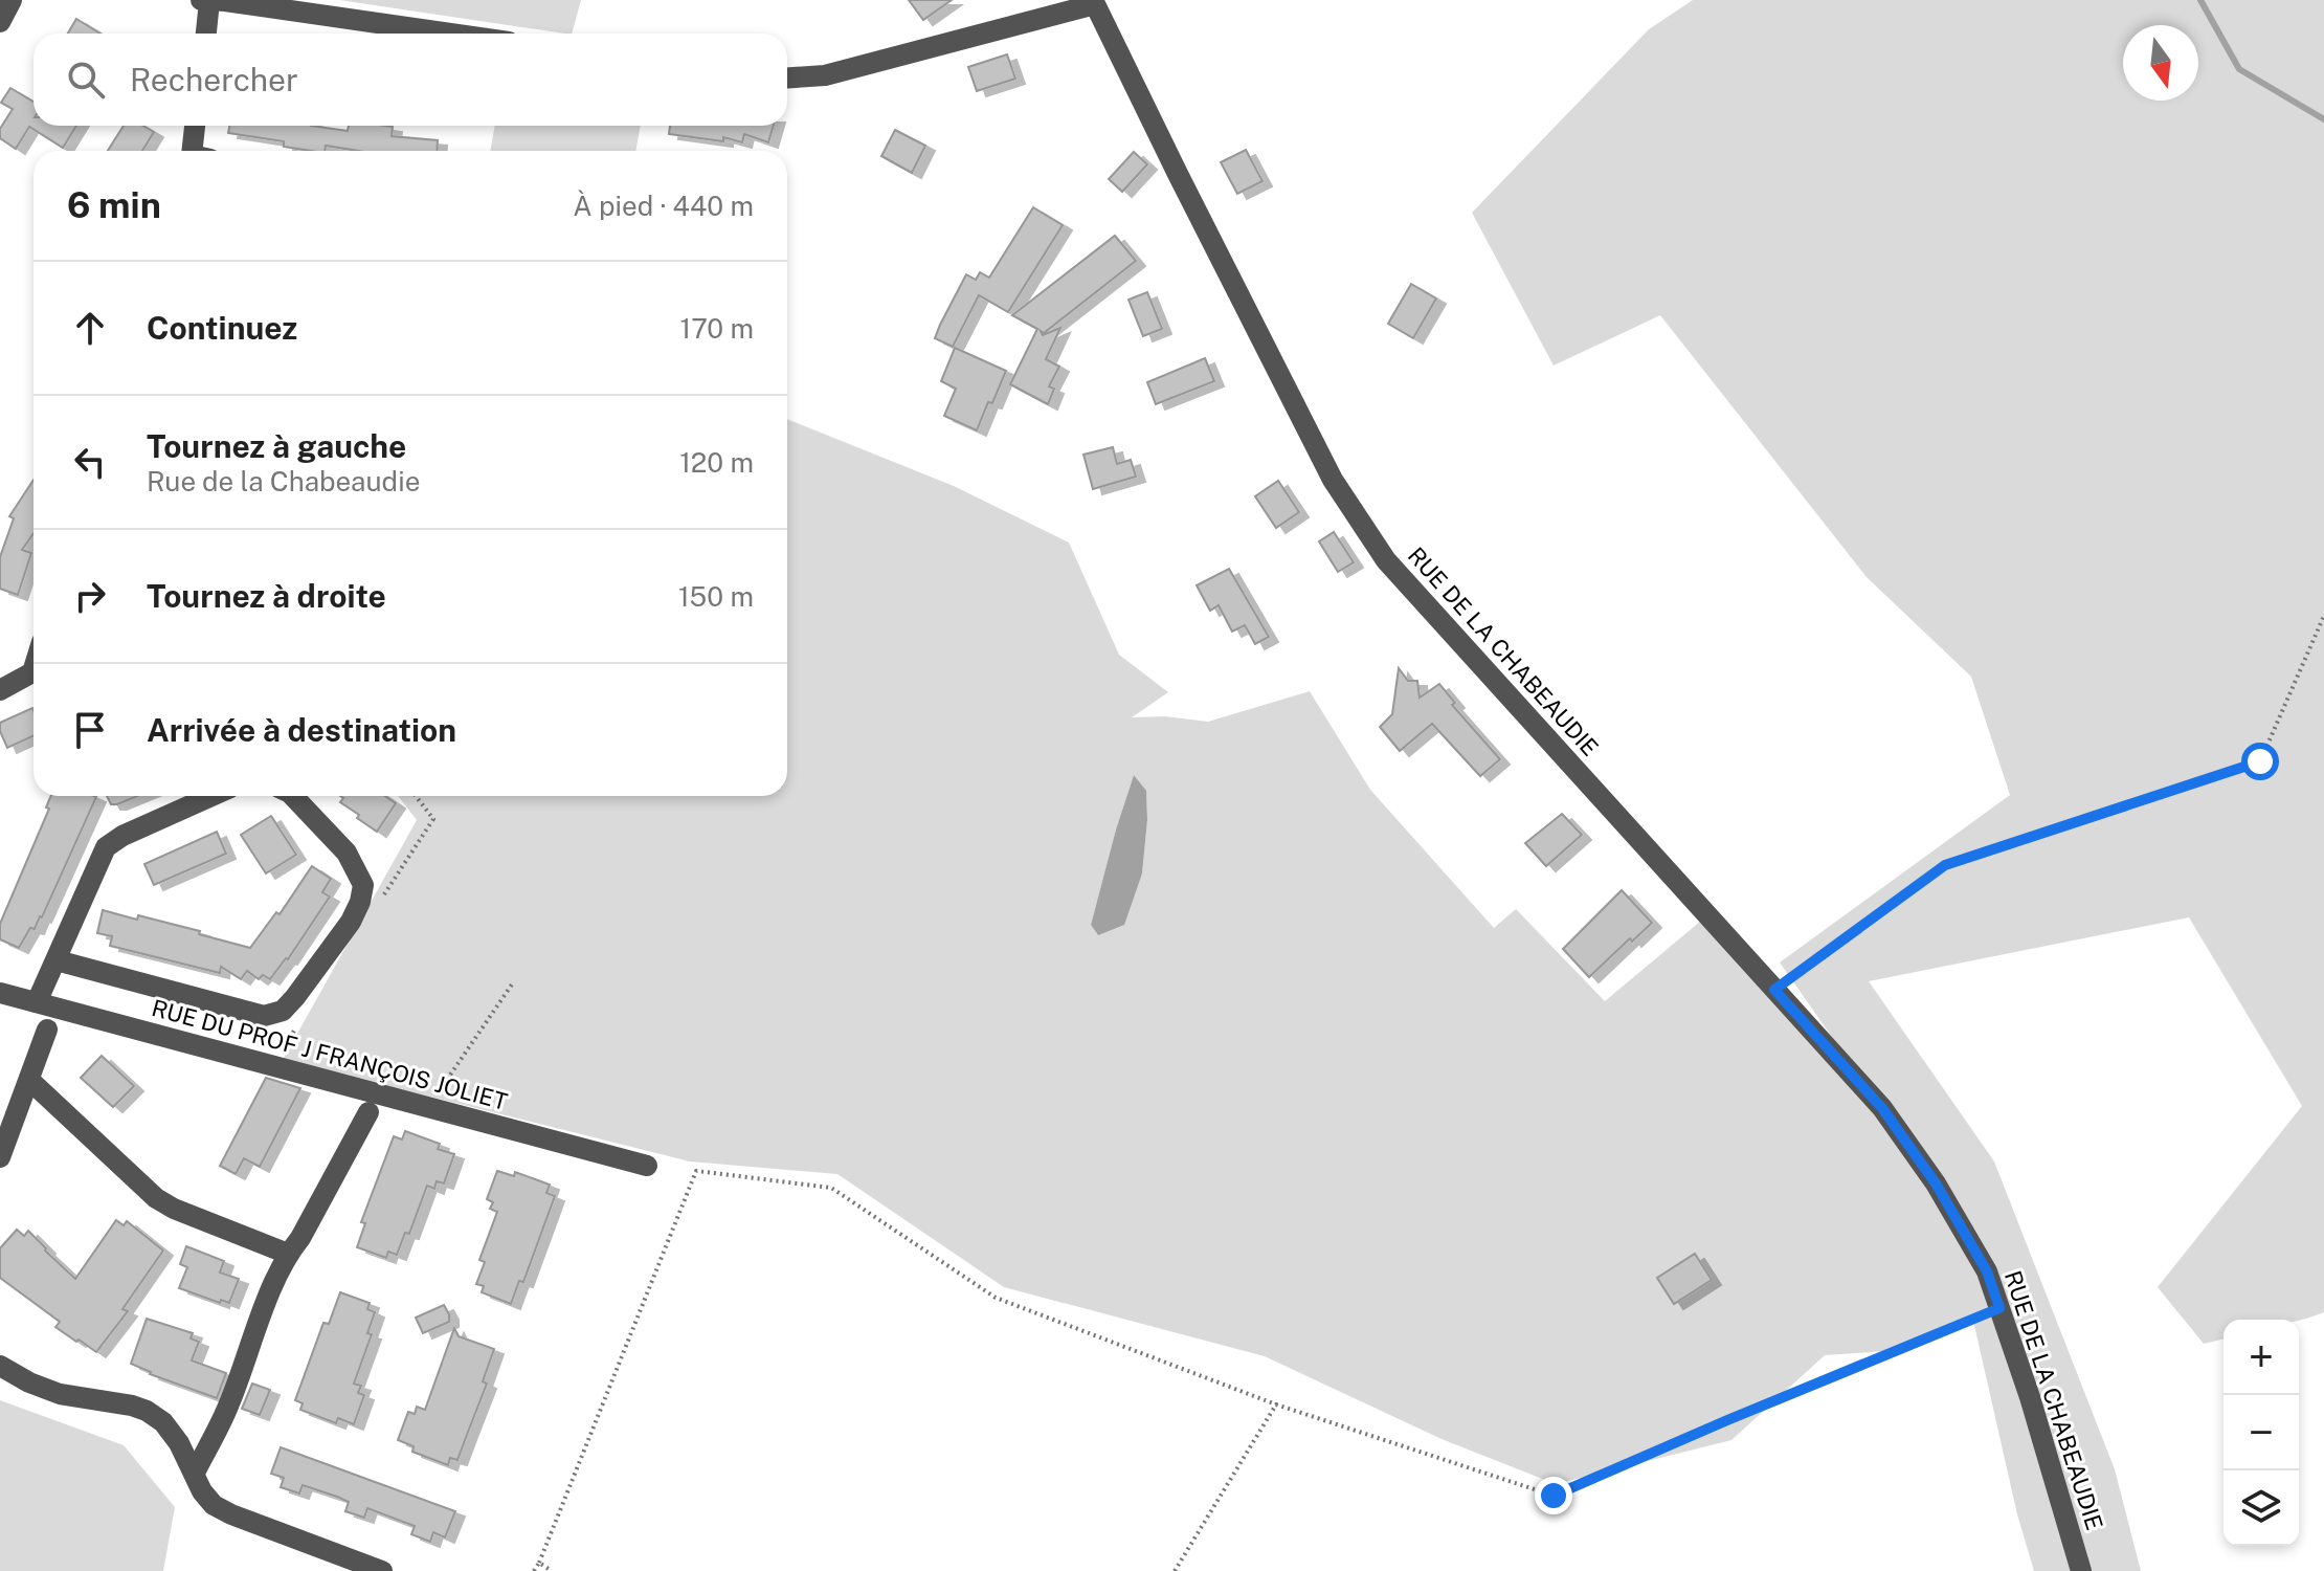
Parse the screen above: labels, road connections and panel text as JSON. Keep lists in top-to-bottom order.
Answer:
{
  "streets": {
    "street": ["RUE DE LA CHABEAUDIE", "RUE DU PROF J FRANÇOIS JOLIET"]
  },
  "north": "bottom",
  "page": {
    "search": "Rechercher",
    "heading": ["6 min", "À pied · 440 m"],
    "list": [
      ["Continuez", "170 m"],
      ["Tournez à gauche", "Rue de la Chabeaudie", "120 m"],
      ["Tournez à droite", "150 m"],
      "Arrivée à destination"
    ],
    "map_buttons": ["+", "−"]
  }
}
